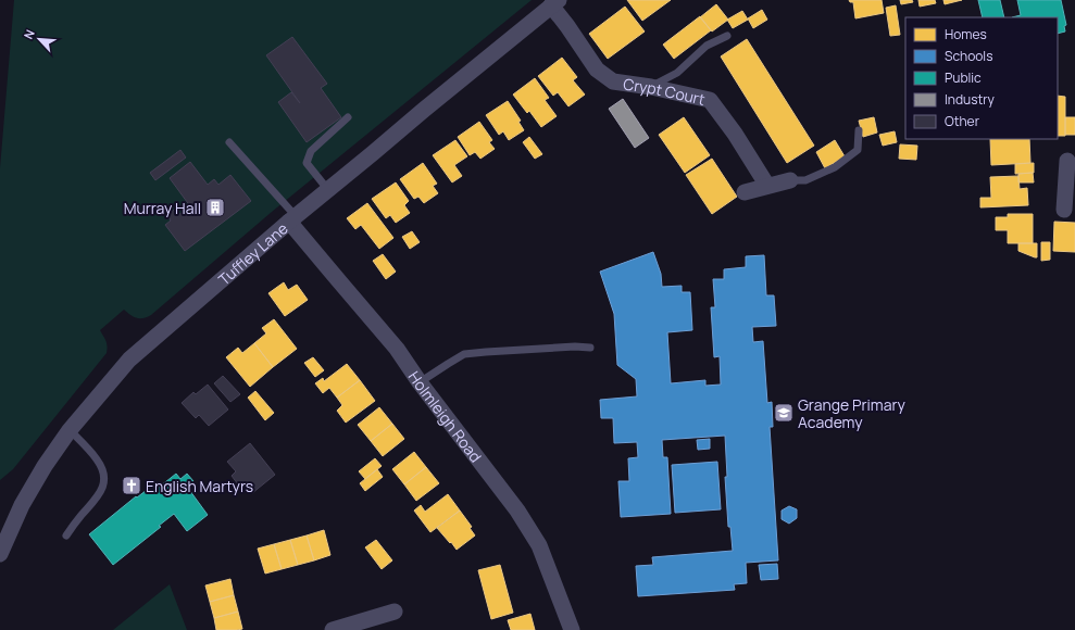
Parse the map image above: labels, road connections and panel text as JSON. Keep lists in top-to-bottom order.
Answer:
{
  "streets": {
    "street": ["Crypt Court", "Tuffley Lane", "Holmleigh Road"]
  },
  "crossings": [
    ["Crypt Court", "Tuffley Lane"],
    ["Tuffley Lane", "Holmleigh Road"]
  ],
  "places": {
    "building": ["Murray Hall"],
    "school or university": ["Grange Primary Academy"],
    "church": ["English Martyrs"]
  },
  "legend": [
    "Homes",
    "Schools",
    "Public",
    "Industry",
    "Other"
  ],
  "north": "top left"
}
